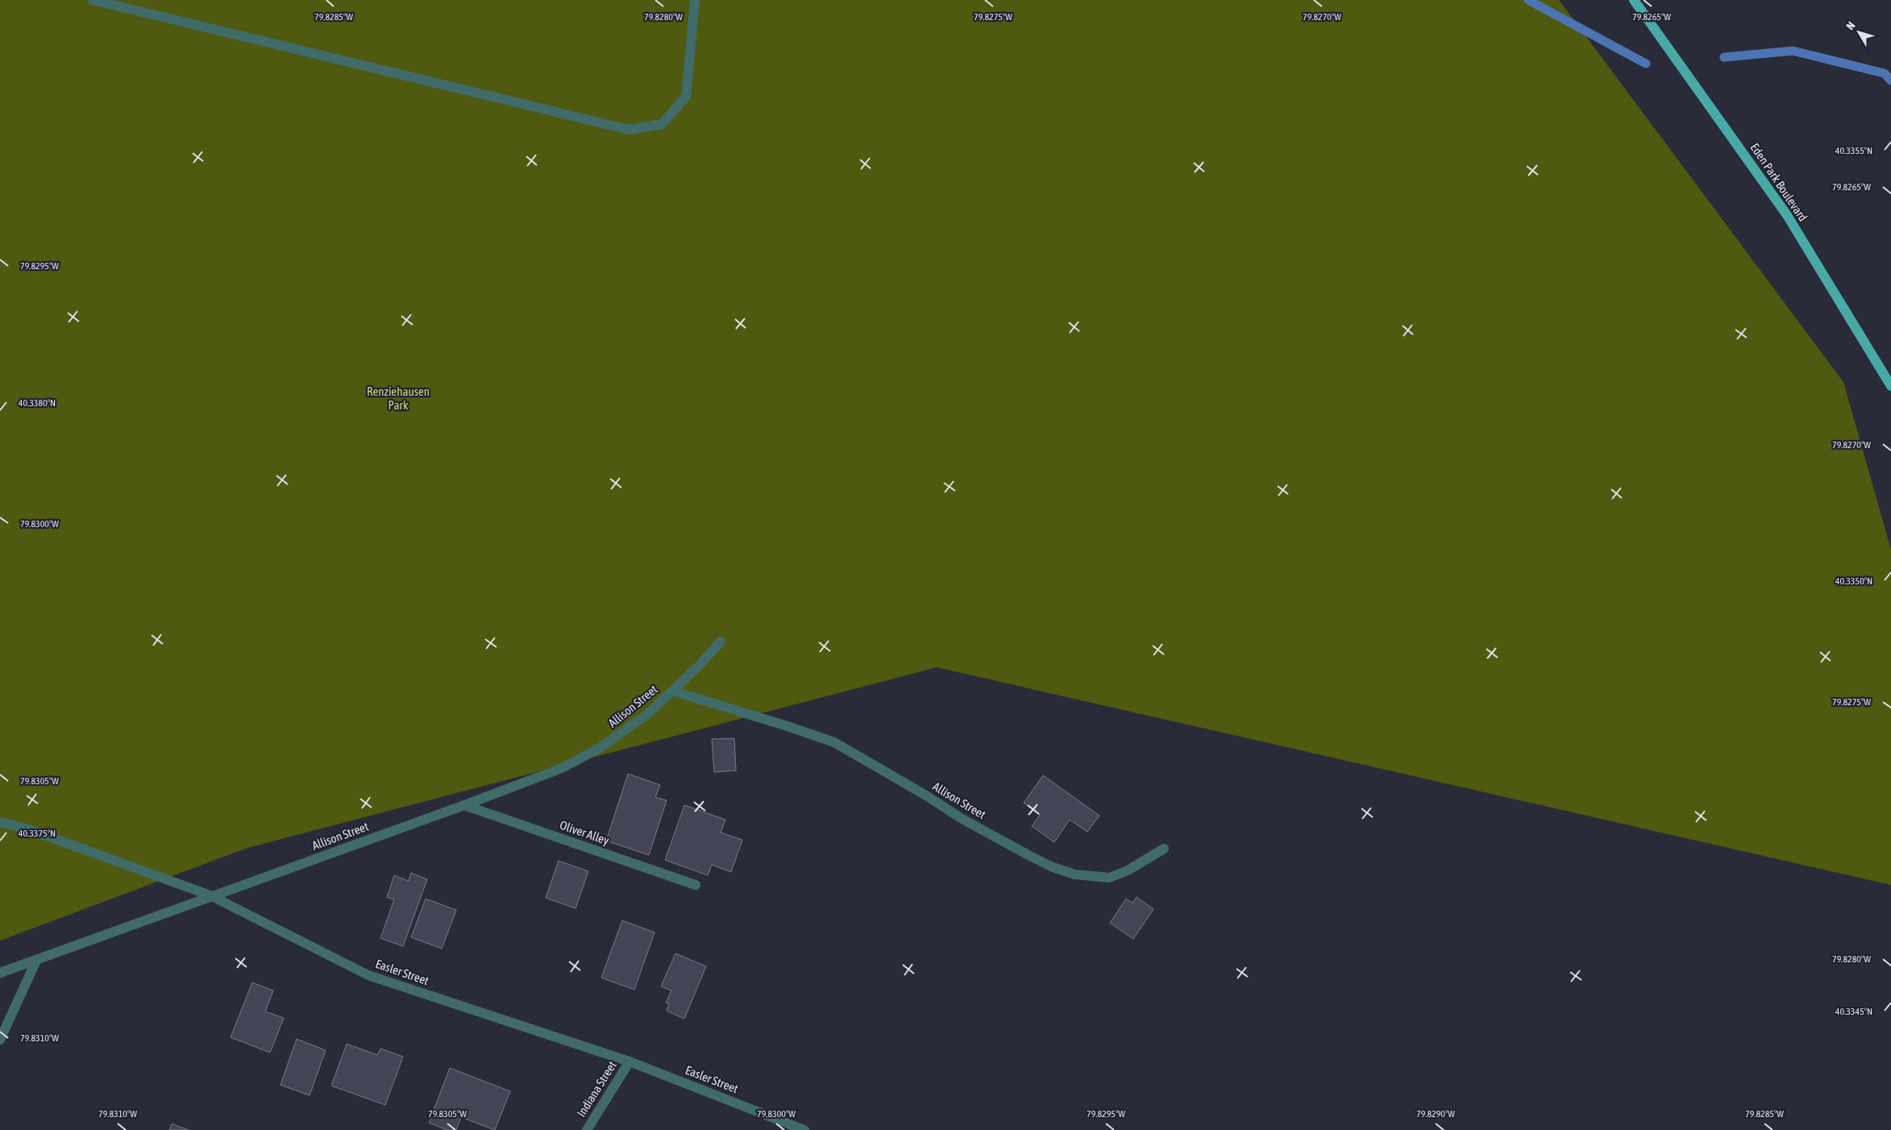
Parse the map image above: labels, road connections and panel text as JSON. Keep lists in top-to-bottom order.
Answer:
{
  "streets": {
    "main road": ["Eden Park Boulevard"],
    "street": [
      "Allison Street",
      "Oliver Alley",
      "Easler Street",
      "Indiana Street"
    ]
  },
  "crossings": [
    ["Allison Street", "Oliver Alley"],
    ["Allison Street", "Easler Street"],
    ["Easler Street", "Indiana Street"]
  ],
  "parks": ["Renziehausen Park"],
  "north": "top left",
  "coordinates": [
    "79.8285°W",
    "79.8280°W",
    "79.8275°W",
    "79.8270°W",
    "79.8265°W",
    "40.3355°N",
    "79.8295°W",
    "40.3380°N",
    "79.8300°W",
    "40.3350°N",
    "79.8305°W",
    "40.3375°N",
    "40.3345°N",
    "79.8310°W",
    "79.8290°W"
  ]
}
